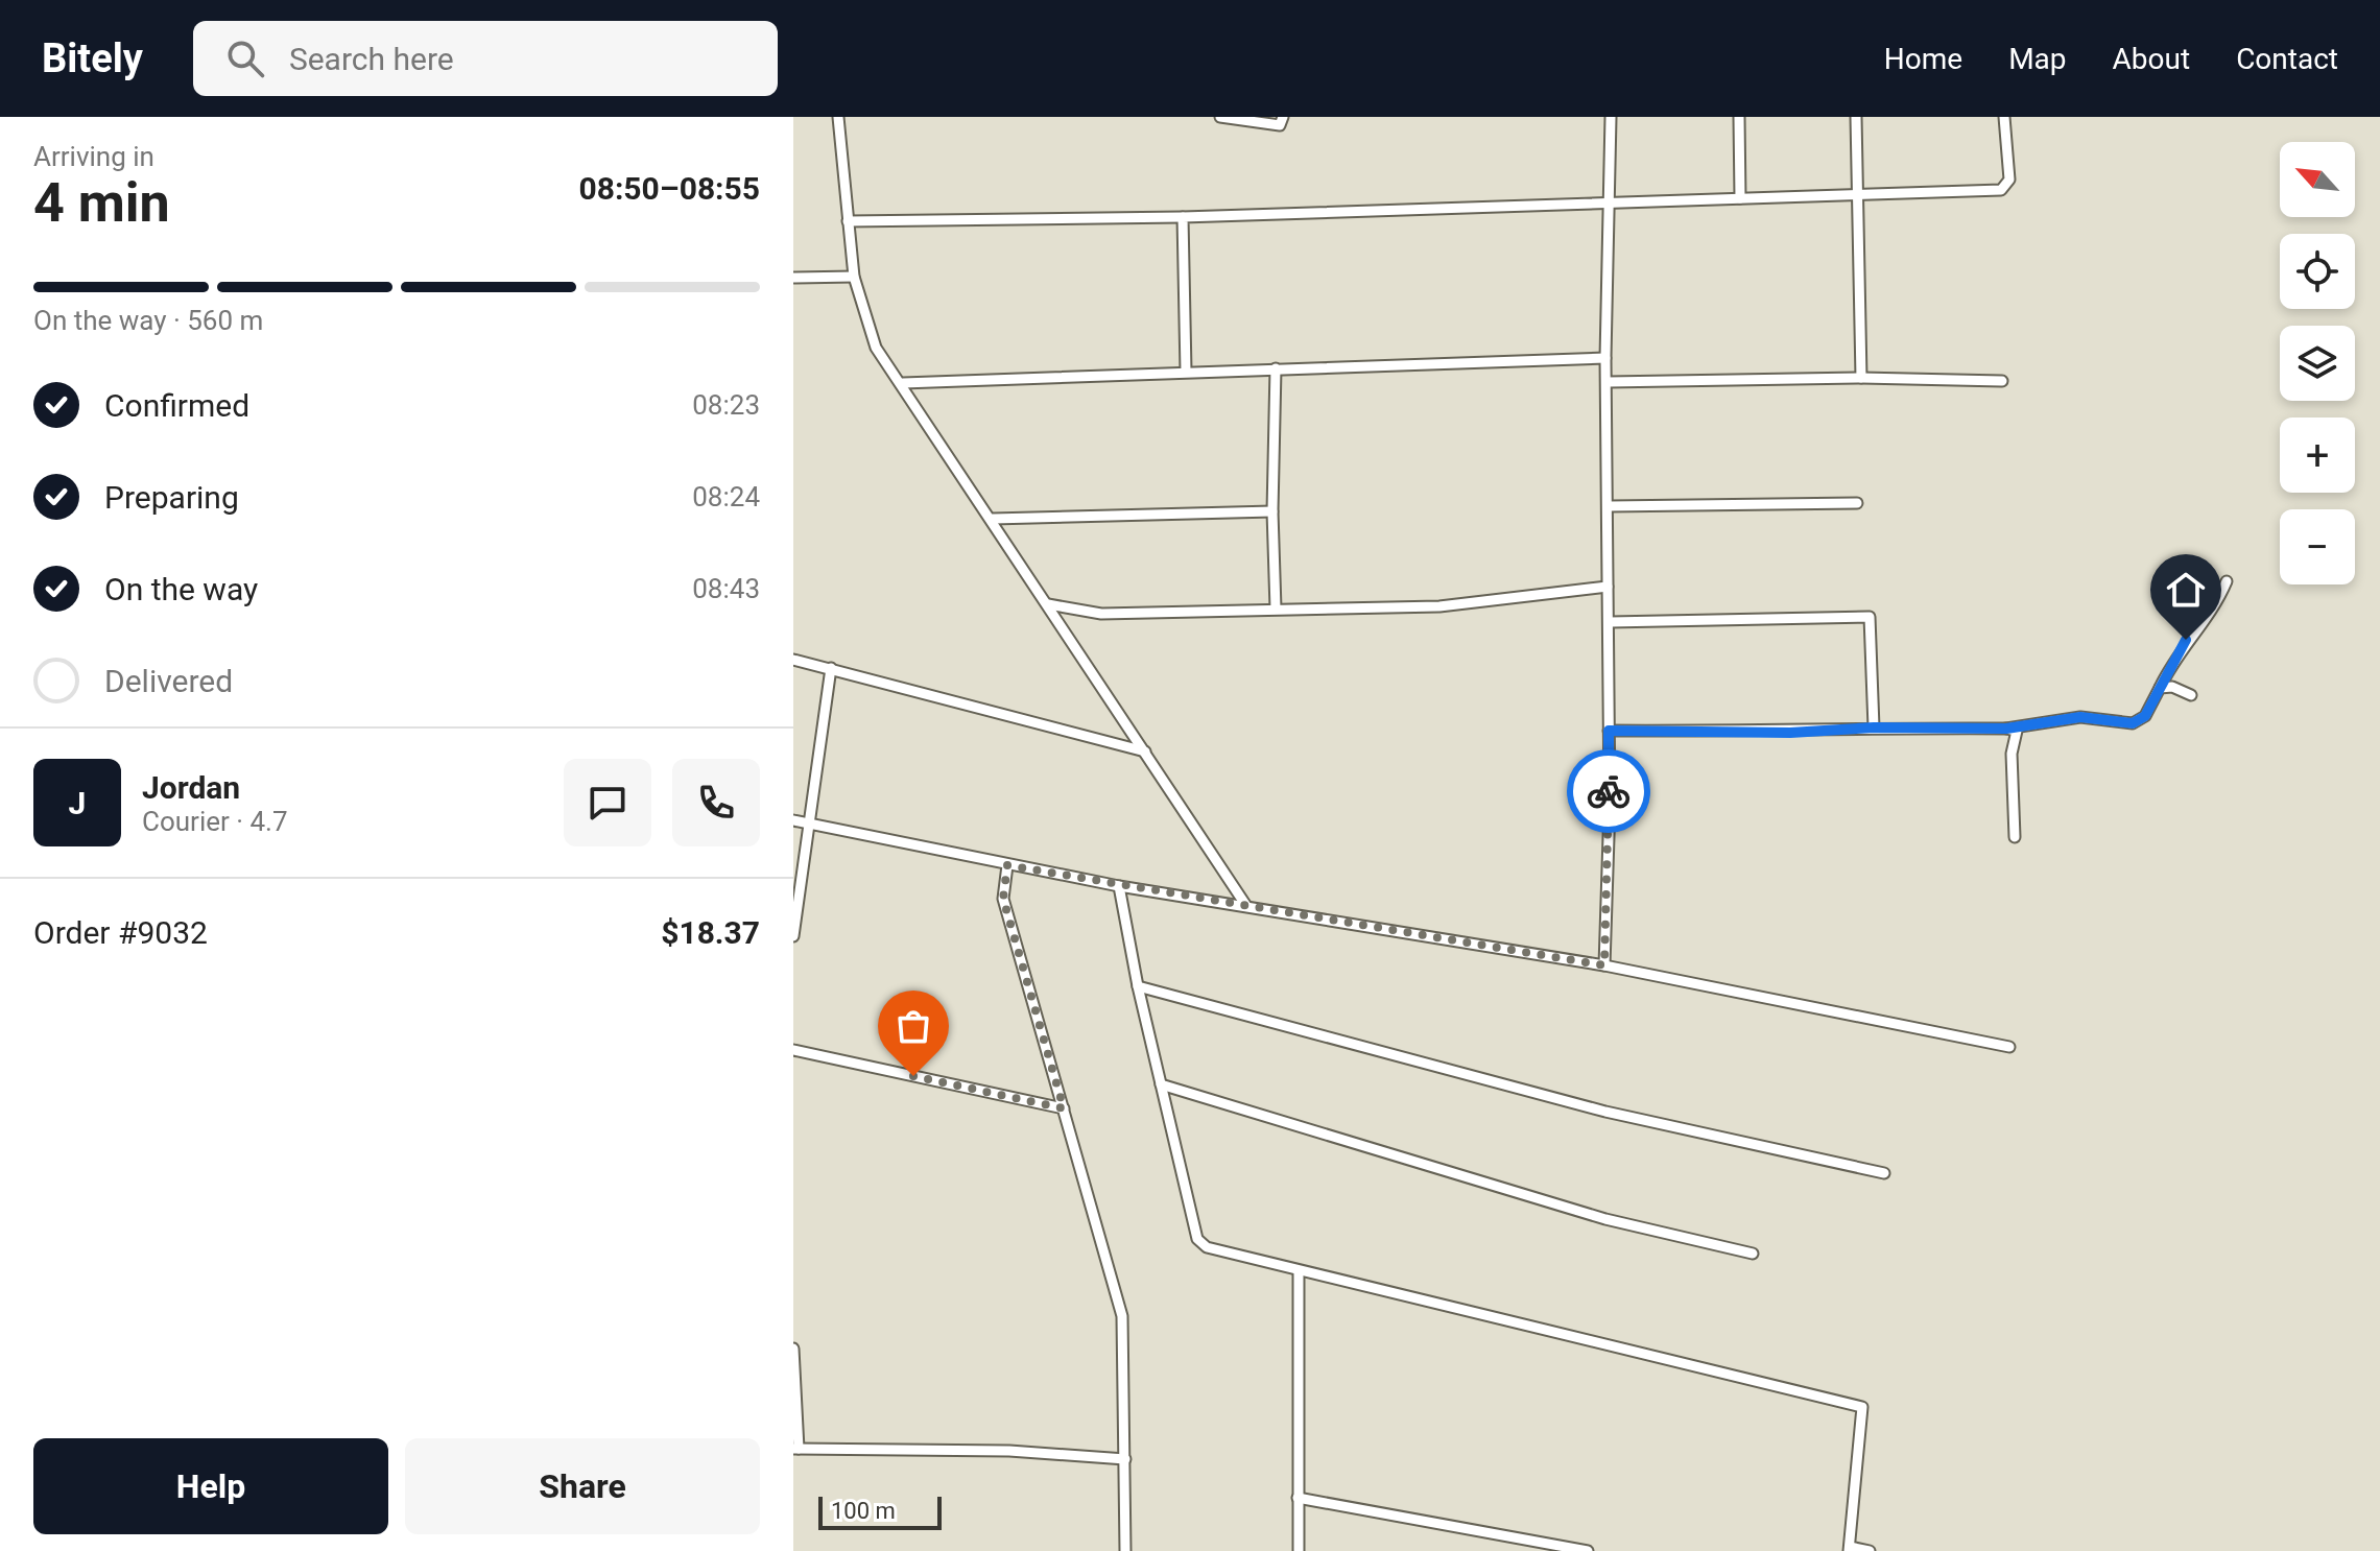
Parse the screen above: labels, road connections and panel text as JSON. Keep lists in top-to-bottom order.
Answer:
{
  "scale_bar": "100 m",
  "north": "top left",
  "page": {
    "header": "Bitely",
    "search": "Search here",
    "nav": [
      "Home",
      "Map",
      "About",
      "Contact"
    ],
    "heading": ["4 min", "Arriving in", "08:50–08:55"],
    "panel": [
      "Jordan",
      "Courier · 4.7",
      "Order #9032",
      "$18.37"
    ],
    "map_buttons": ["+", "−"],
    "bar": "On the way · 560 m",
    "list": [
      ["Confirmed", "08:23"],
      ["Preparing", "08:24"],
      ["On the way", "08:43"],
      "Delivered"
    ],
    "round": "J",
    "buttons": ["Help", "Share"],
    "scale": "100 m"
  }
}
